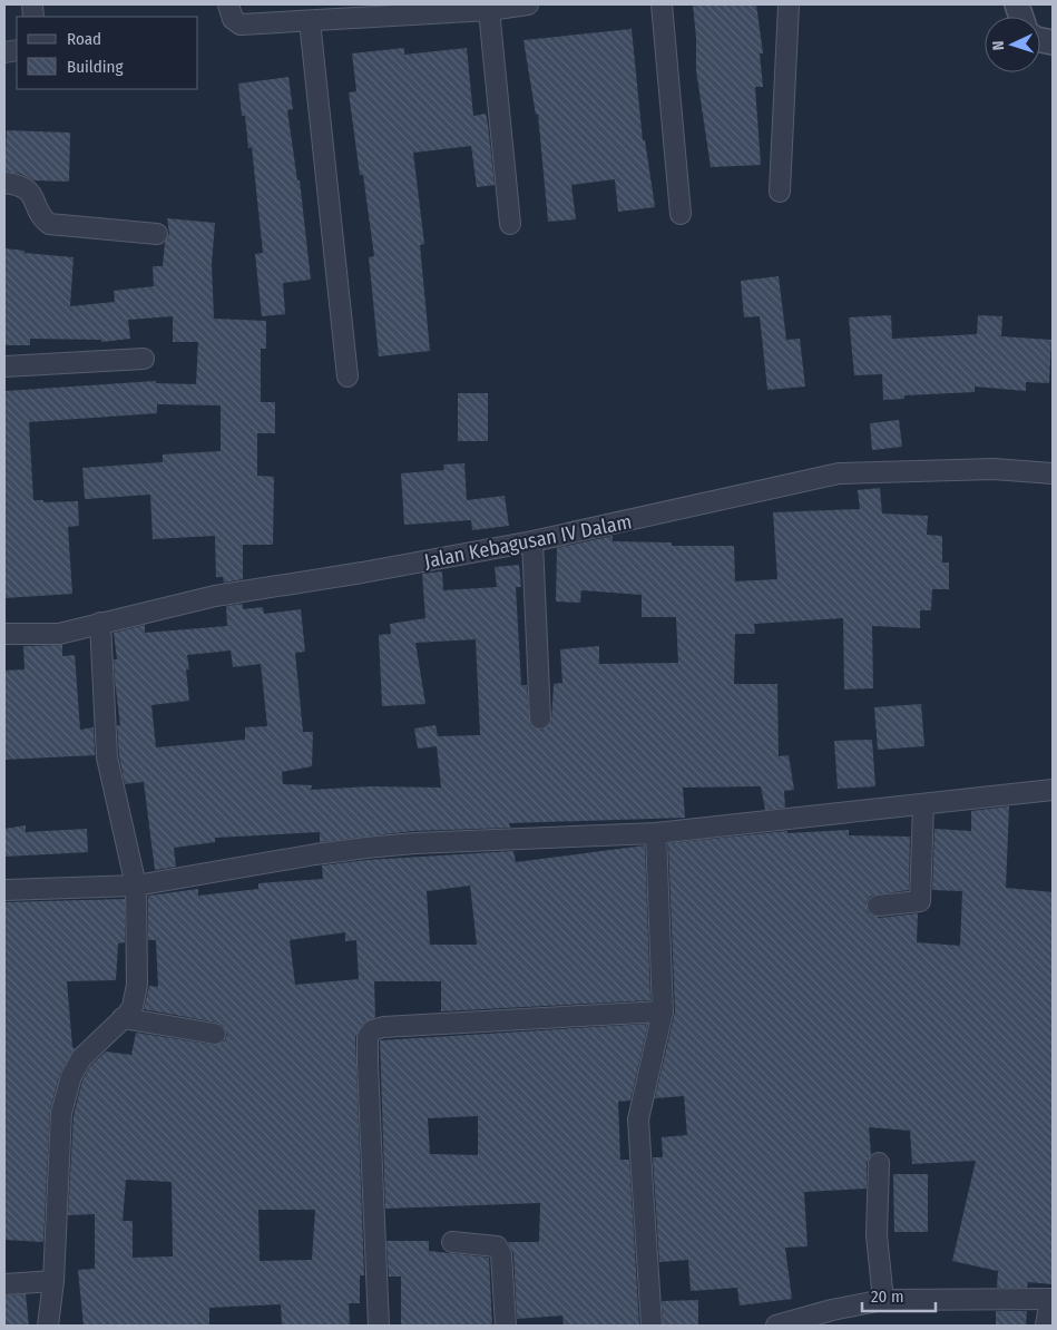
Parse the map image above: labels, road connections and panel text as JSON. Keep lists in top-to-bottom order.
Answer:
{
  "streets": {
    "street": ["Jalan Kebagusan IV Dalam"]
  },
  "legend": ["Road", "Building"],
  "scale_bar": "20 m",
  "north": "left"
}
